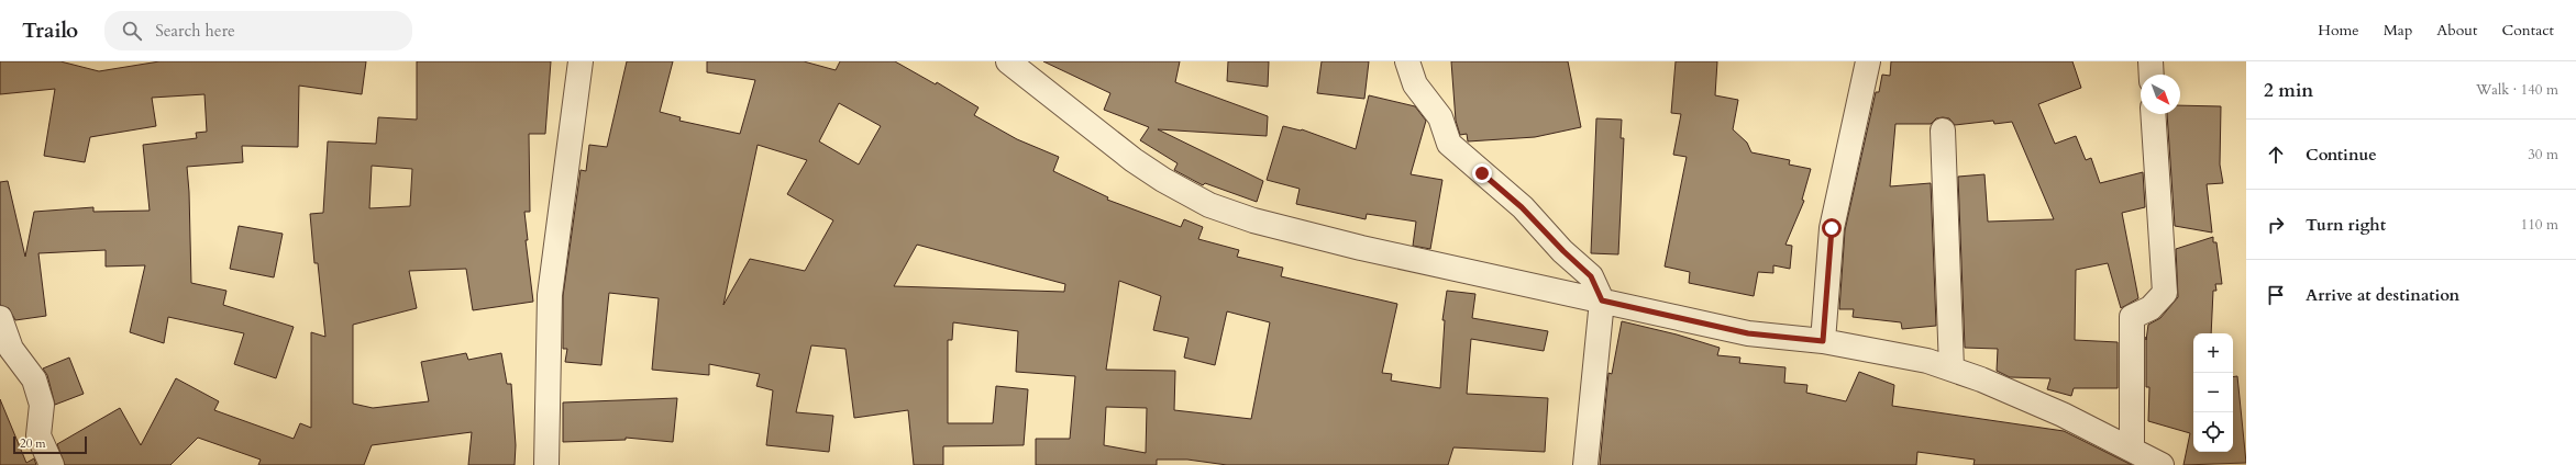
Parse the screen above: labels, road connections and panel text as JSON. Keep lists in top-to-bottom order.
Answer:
{
  "scale_bar": "20 m",
  "north": "bottom right",
  "page": {
    "header": "Trailo",
    "search": "Search here",
    "nav": [
      "Home",
      "Map",
      "About",
      "Contact"
    ],
    "heading": ["2 min", "Walk · 140 m"],
    "list": [
      ["Continue", "30 m"],
      ["Turn right", "110 m"],
      "Arrive at destination"
    ],
    "map_buttons": ["+", "−"],
    "scale": "20 m"
  }
}
